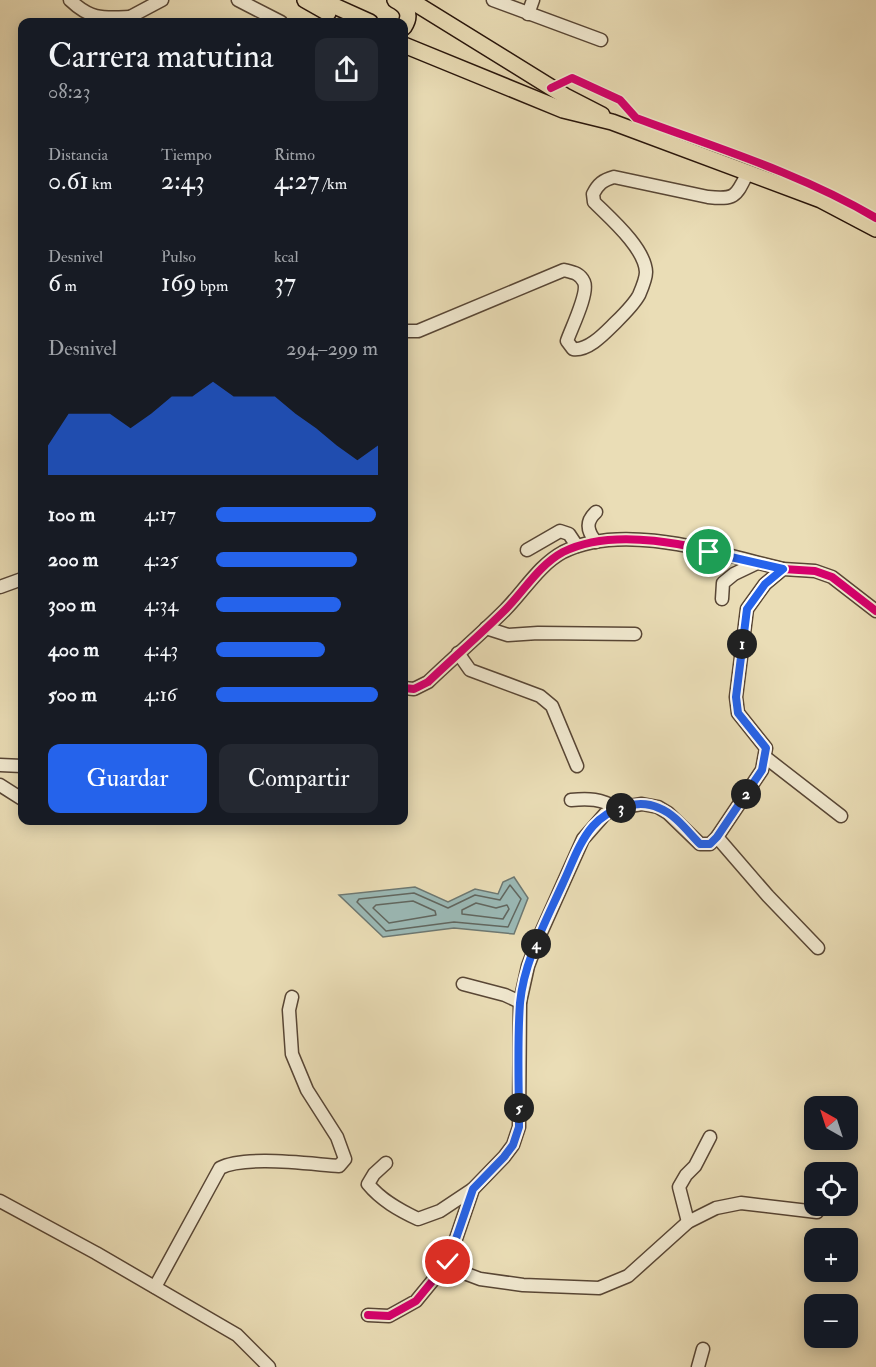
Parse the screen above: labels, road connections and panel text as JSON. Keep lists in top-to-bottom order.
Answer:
{
  "north": "top left",
  "page": {
    "heading": ["Carrera matutina", "08:23"],
    "stats": [
      ["Distancia", "0.61 km"],
      ["Tiempo", "2:43"],
      ["Ritmo", "4:27 /km"],
      ["Desnivel", "6 m"],
      ["Pulso", "169 bpm"],
      ["kcal", "37"]
    ],
    "chart": ["Desnivel", "294–299 m"],
    "list": [
      {
        "name": "100 m",
        "note": "4:17"
      },
      {
        "name": "200 m",
        "note": "4:25"
      },
      {
        "name": "300 m",
        "note": "4:34"
      },
      {
        "name": "400 m",
        "note": "4:43"
      },
      {
        "name": "500 m",
        "note": "4:16"
      }
    ],
    "pins": [
      "1",
      "2",
      "3",
      "4",
      "5"
    ],
    "buttons": ["Guardar", "Compartir"],
    "map_buttons": ["+", "−"]
  }
}
